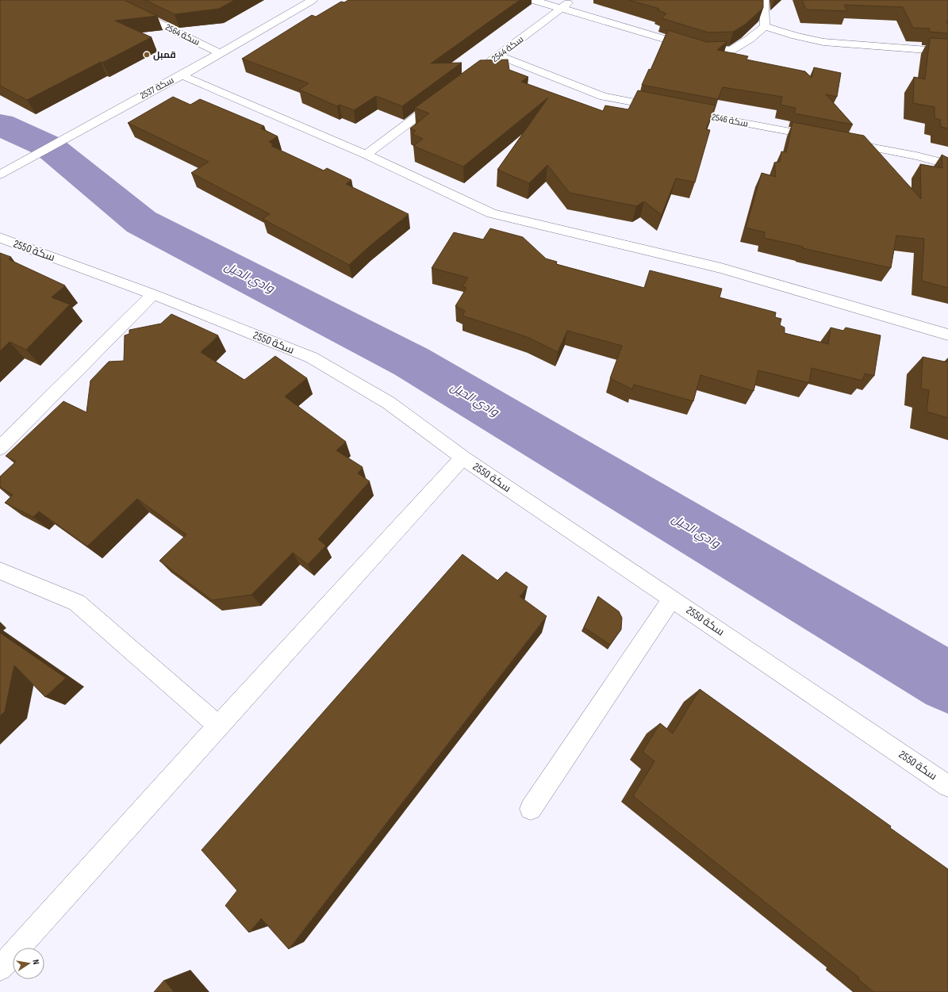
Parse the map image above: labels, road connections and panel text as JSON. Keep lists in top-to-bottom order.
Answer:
{
  "streets": {
    "street": [
      "سكة 2564",
      "سكة 2544",
      "سكة 2537",
      "سكة 2546",
      "سكة 2550"
    ]
  },
  "crossings": [
    ["سكة 2564", "سكة 2537"]
  ],
  "water": ["وادي الحيل"],
  "places": ["قمبل"],
  "north": "right"
}
